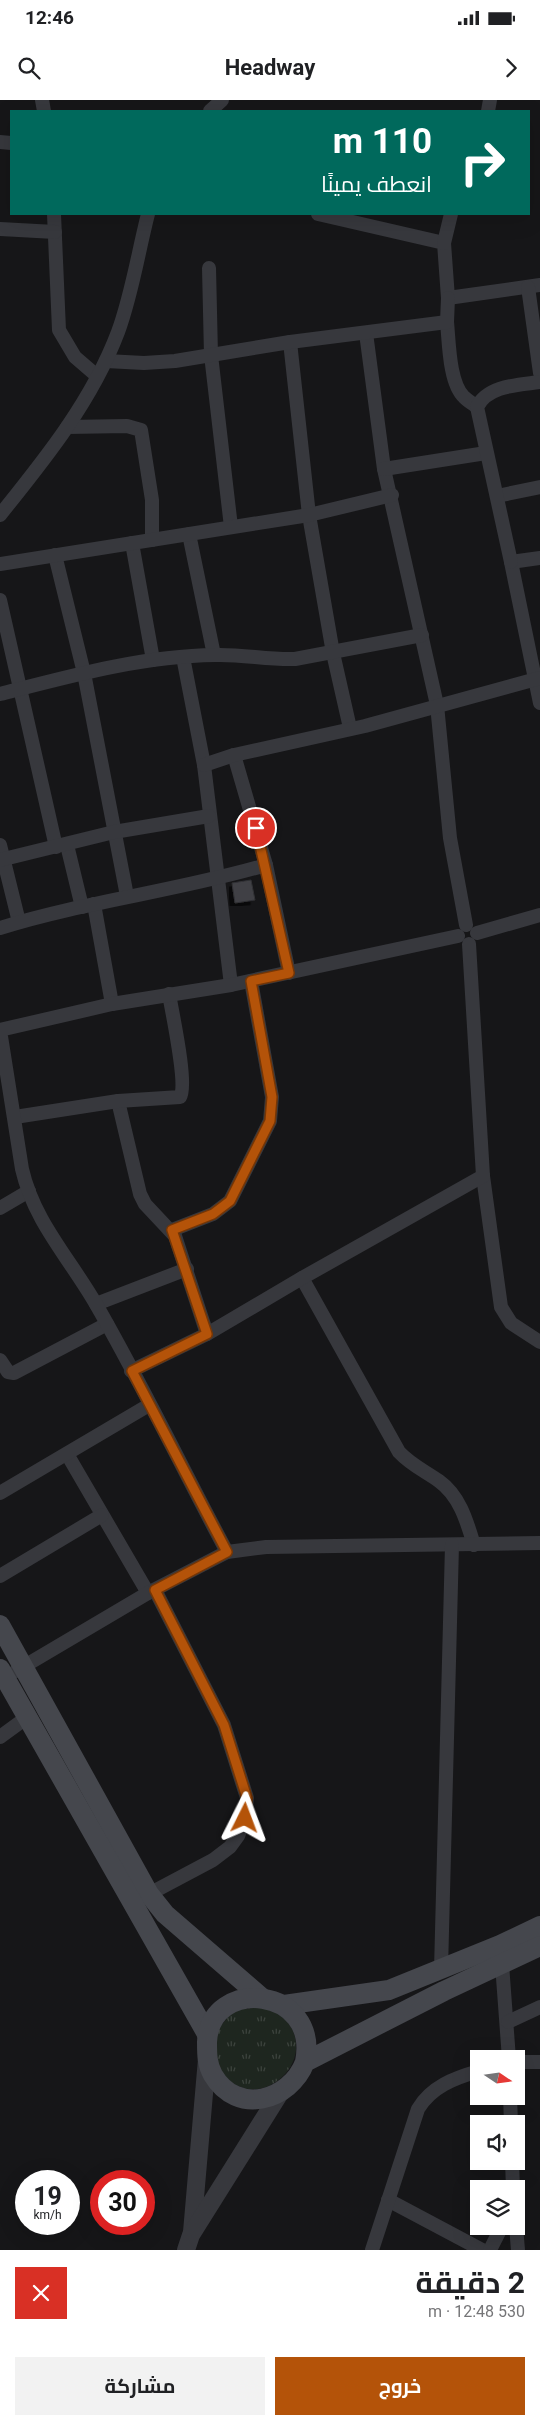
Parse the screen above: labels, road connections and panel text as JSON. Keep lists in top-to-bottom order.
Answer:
{
  "north": "right",
  "page": {
    "status": "12:46",
    "header": "Headway",
    "turn": ["110 m", "انعطف يمينًا"],
    "speed": "19 km/h",
    "limit": "30",
    "heading": ["2 دقيقة", "530 m · 12:48"],
    "buttons": ["خروج", "مشاركة"]
  }
}
